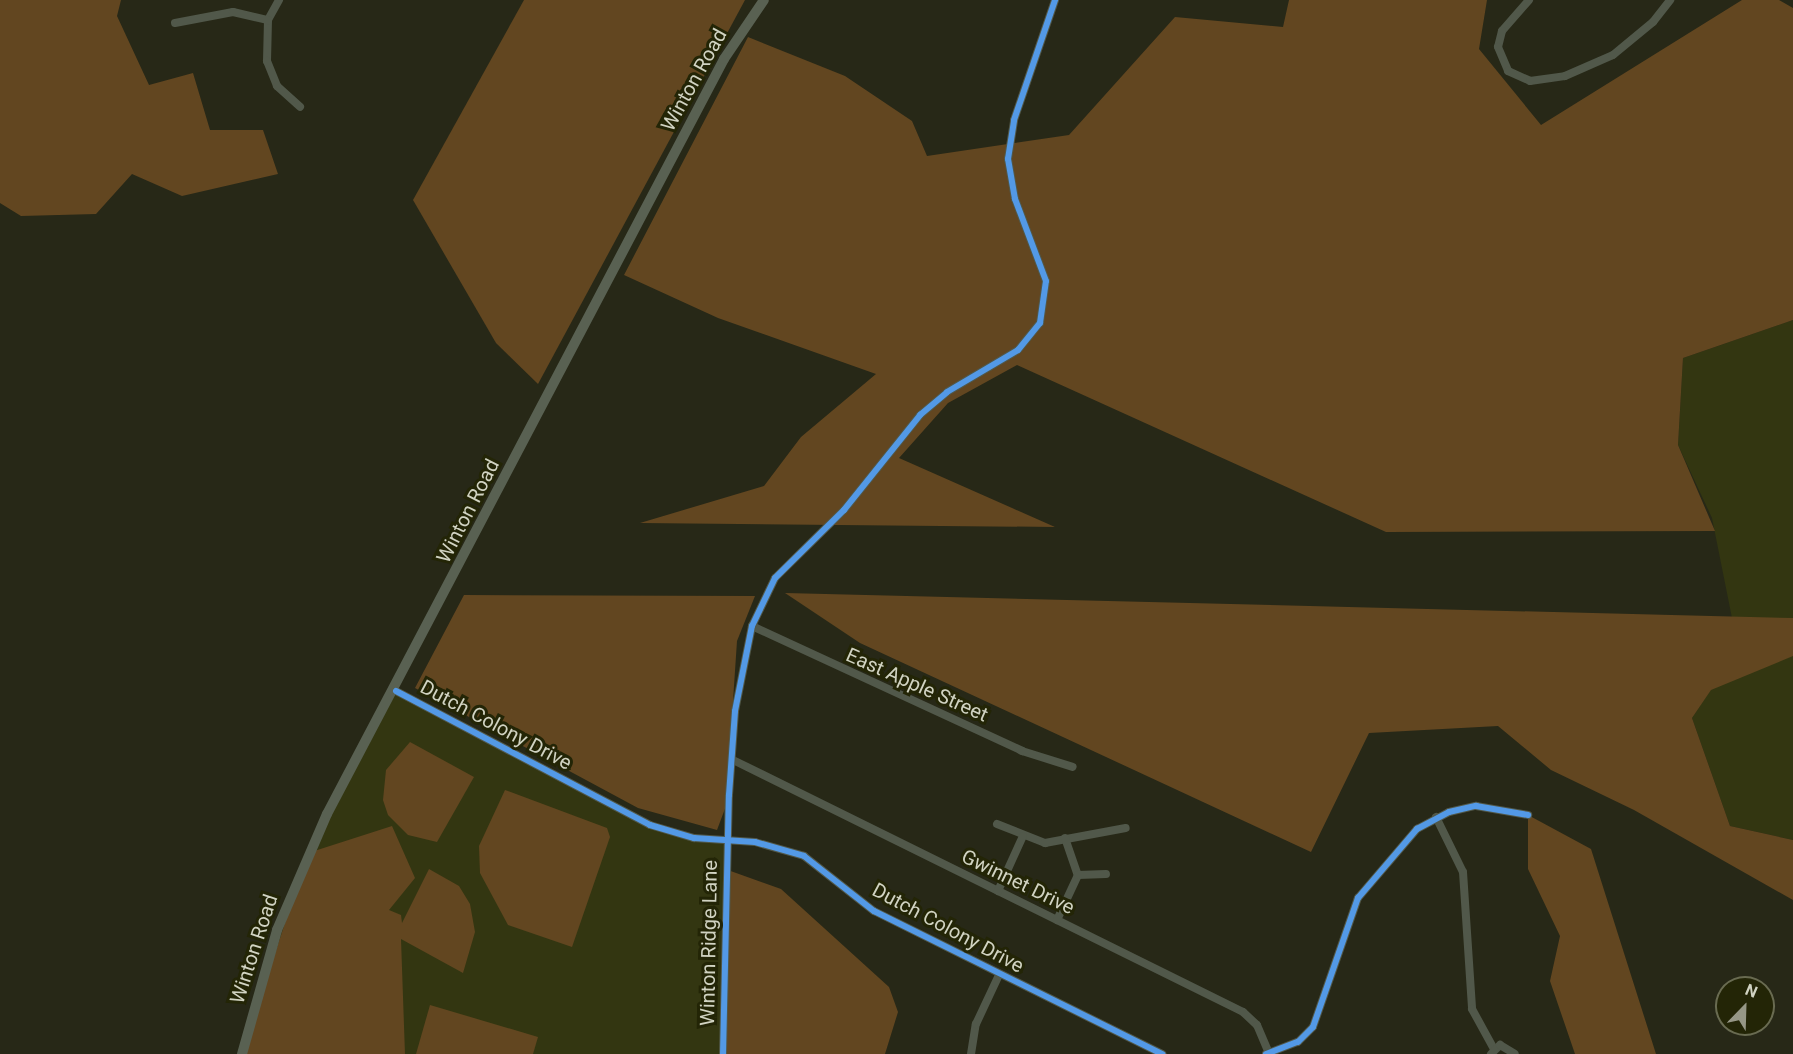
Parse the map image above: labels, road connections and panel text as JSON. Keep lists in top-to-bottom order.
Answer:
{
  "streets": {
    "main road": ["Winton Road"],
    "street": [
      "East Apple Street",
      "Dutch Colony Drive",
      "Gwinnet Drive",
      "Winton Ridge Lane"
    ]
  },
  "crossings": [
    ["Winton Road", "Dutch Colony Drive"],
    ["East Apple Street", "Winton Ridge Lane"],
    ["Dutch Colony Drive", "Winton Ridge Lane"],
    ["Gwinnet Drive", "Winton Ridge Lane"]
  ],
  "north": "top right"
}
